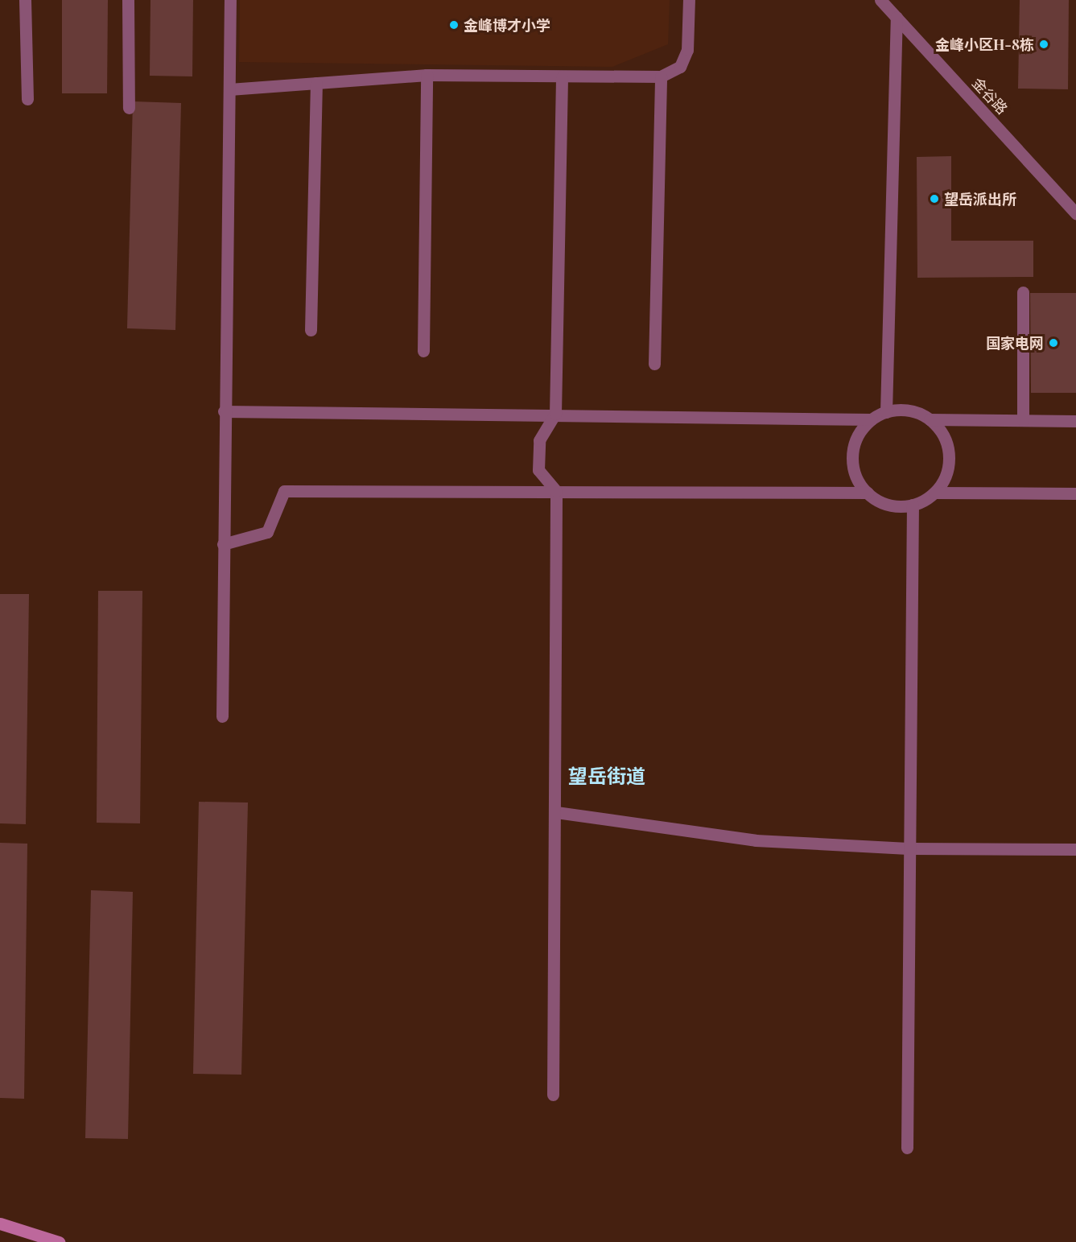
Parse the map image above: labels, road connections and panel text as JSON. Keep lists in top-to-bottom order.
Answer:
{
  "streets": {
    "street": ["金谷路"]
  },
  "districts": ["望岳街道"],
  "places": [
    "金峰博才小学",
    "金峰小区H-8栋",
    "望岳派出所",
    "国家电网"
  ]
}
